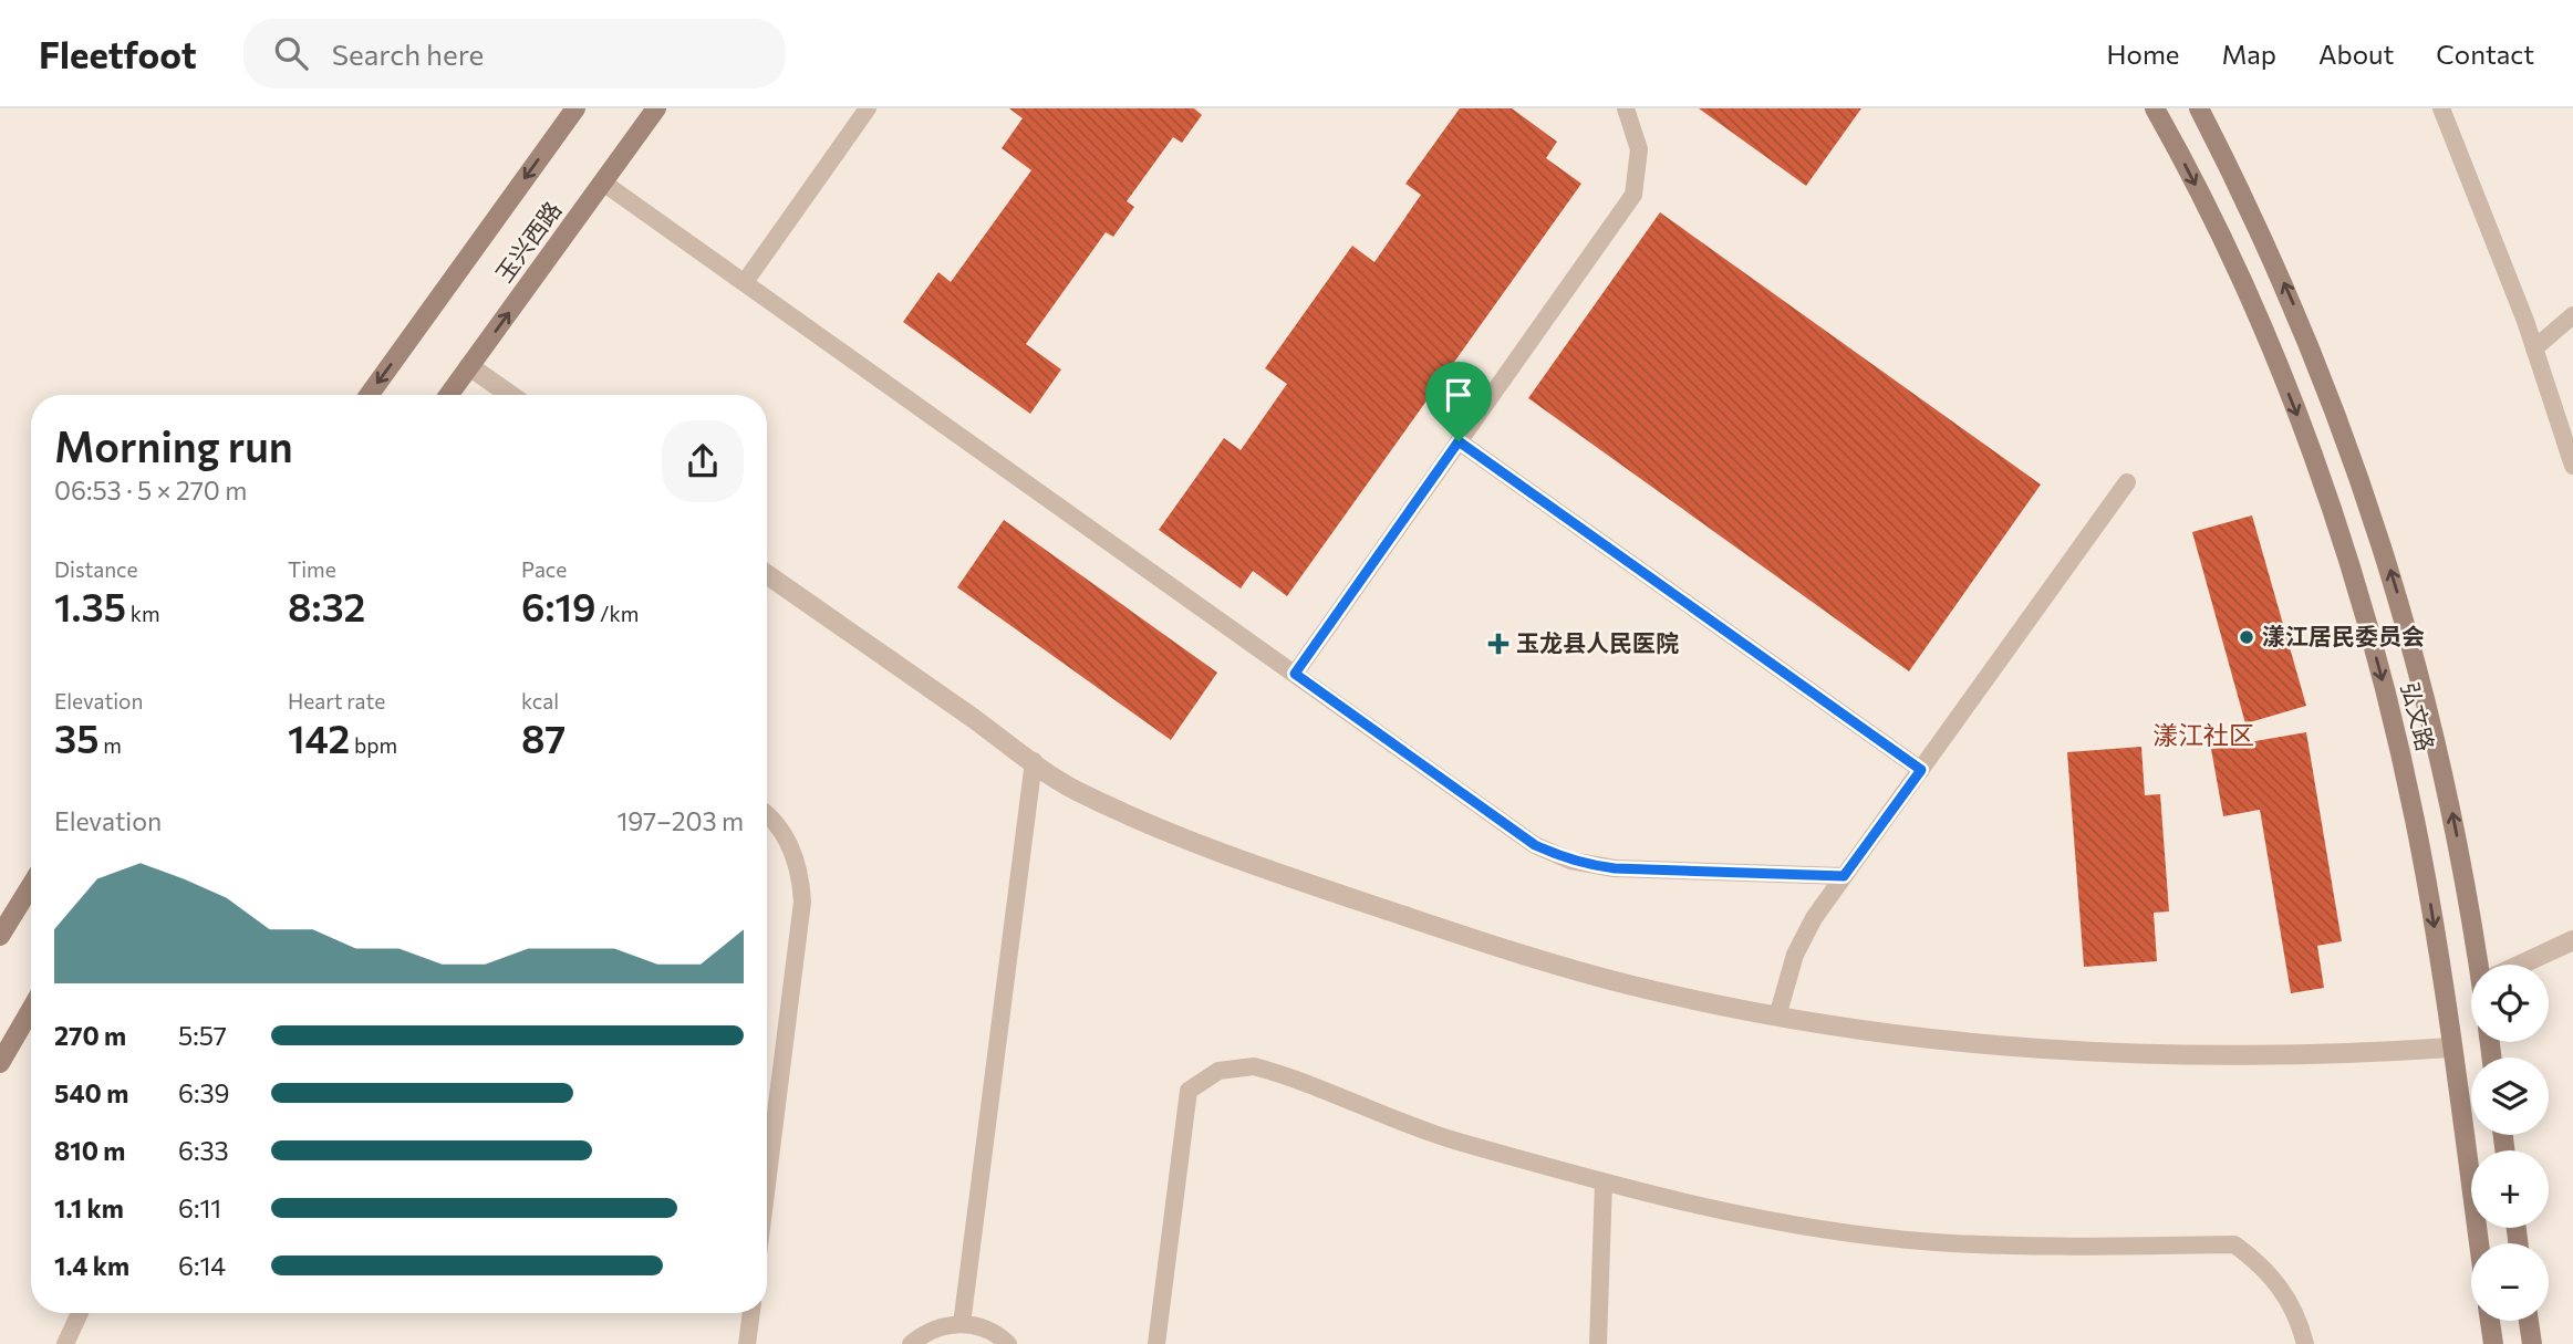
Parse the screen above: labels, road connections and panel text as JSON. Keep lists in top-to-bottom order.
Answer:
{
  "streets": {
    "street": ["玉兴西路", "弘文路"]
  },
  "districts": ["漾江社区"],
  "places": {
    "other": ["漾江居民委员会"],
    "health": ["玉龙县人民医院"]
  },
  "page": {
    "header": "Fleetfoot",
    "search": "Search here",
    "nav": [
      "Home",
      "Map",
      "About",
      "Contact"
    ],
    "heading": ["Morning run", "06:53 · 5 × 270 m"],
    "stats": [
      ["Distance", "1.35 km"],
      ["Time", "8:32"],
      ["Pace", "6:19 /km"],
      ["Elevation", "35 m"],
      ["Heart rate", "142 bpm"],
      ["kcal", "87"]
    ],
    "chart": ["Elevation", "197–203 m"],
    "map_buttons": ["+", "−"],
    "list": [
      {
        "name": "270 m",
        "note": "5:57"
      },
      {
        "name": "540 m",
        "note": "6:39"
      },
      {
        "name": "810 m",
        "note": "6:33"
      },
      {
        "name": "1.1 km",
        "note": "6:11"
      },
      {
        "name": "1.4 km",
        "note": "6:14"
      }
    ]
  }
}
